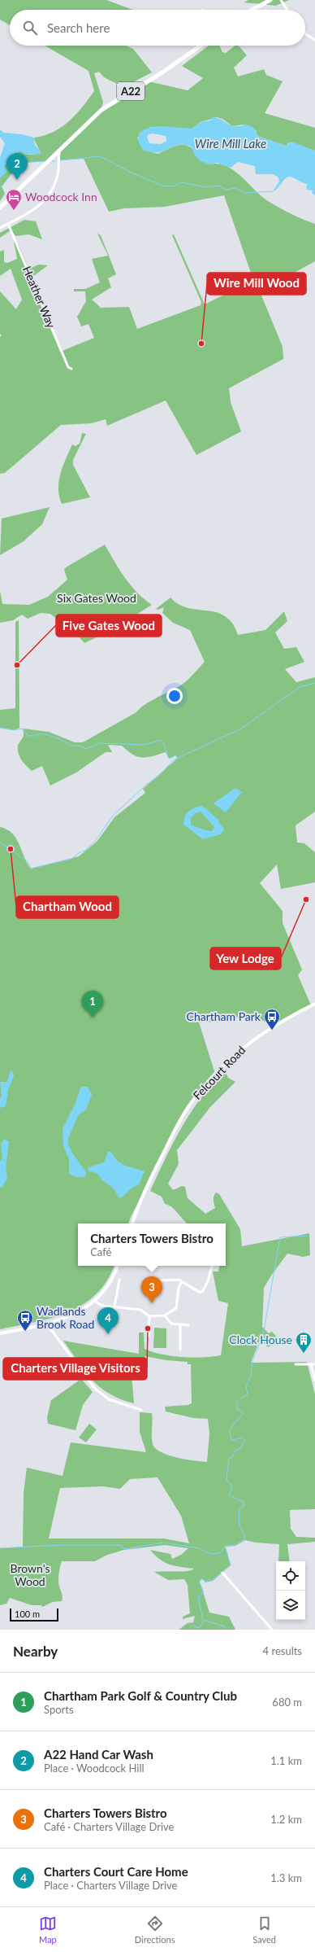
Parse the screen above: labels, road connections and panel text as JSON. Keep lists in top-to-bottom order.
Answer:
{
  "streets": {
    "highway": ["A22"],
    "street": ["Heather Way", "Felcourt Road"]
  },
  "water": ["Wire Mill Lake"],
  "parks": ["Six Gates Wood", "Brown's Wood"],
  "places": {
    "hotel": ["Woodcock Inn"],
    "other": [
      "Wire Mill Wood",
      "Five Gates Wood",
      "Chartham Wood",
      "Yew Lodge",
      "Charters Village Visitors"
    ],
    "bus stop": ["Chartham Park", "Wadlands Brook Road"],
    "building": ["Clock House"]
  },
  "scale_bar": "100 m",
  "page": {
    "search": "Search here",
    "pins": [
      "2",
      "1",
      "3",
      "4"
    ],
    "popup": ["Charters Towers Bistro", "Café"],
    "scale": "100 m",
    "heading": ["Nearby", "4 results"],
    "list": [
      {
        "mark": "1",
        "name": "Chartham Park Golf & Country Club",
        "note": "Sports",
        "value": "680 m"
      },
      {
        "mark": "2",
        "name": "A22 Hand Car Wash",
        "note": "Place · Woodcock Hill",
        "value": "1.1 km"
      },
      {
        "mark": "3",
        "name": "Charters Towers Bistro",
        "note": "Café · Charters Village Drive",
        "value": "1.2 km"
      },
      {
        "mark": "4",
        "name": "Charters Court Care Home",
        "note": "Place · Charters Village Drive",
        "value": "1.3 km"
      }
    ],
    "nav": ["Map", "Directions", "Saved"]
  }
}
